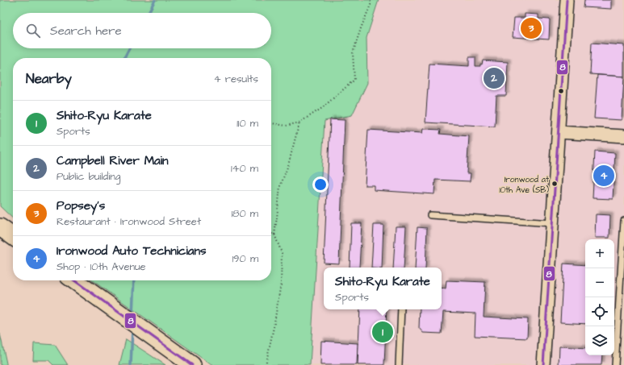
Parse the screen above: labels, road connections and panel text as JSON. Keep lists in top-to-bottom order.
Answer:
{
  "places": ["Ironwood at 10th Ave (SB)"],
  "lines": ["transit line 8"],
  "page": {
    "search": "Search here",
    "pins": [
      "3",
      "2",
      "4",
      "1"
    ],
    "heading": ["Nearby", "4 results"],
    "list": [
      {
        "mark": "1",
        "name": "Shito-Ryu Karate",
        "note": "Sports",
        "value": "110 m"
      },
      {
        "mark": "2",
        "name": "Campbell River Main",
        "note": "Public building",
        "value": "140 m"
      },
      {
        "mark": "3",
        "name": "Popsey's",
        "note": "Restaurant · Ironwood Street",
        "value": "180 m"
      },
      {
        "mark": "4",
        "name": "Ironwood Auto Technicians",
        "note": "Shop · 10th Avenue",
        "value": "190 m"
      }
    ],
    "map_buttons": ["+", "−"],
    "popup": ["Shito-Ryu Karate", "Sports"]
  }
}
